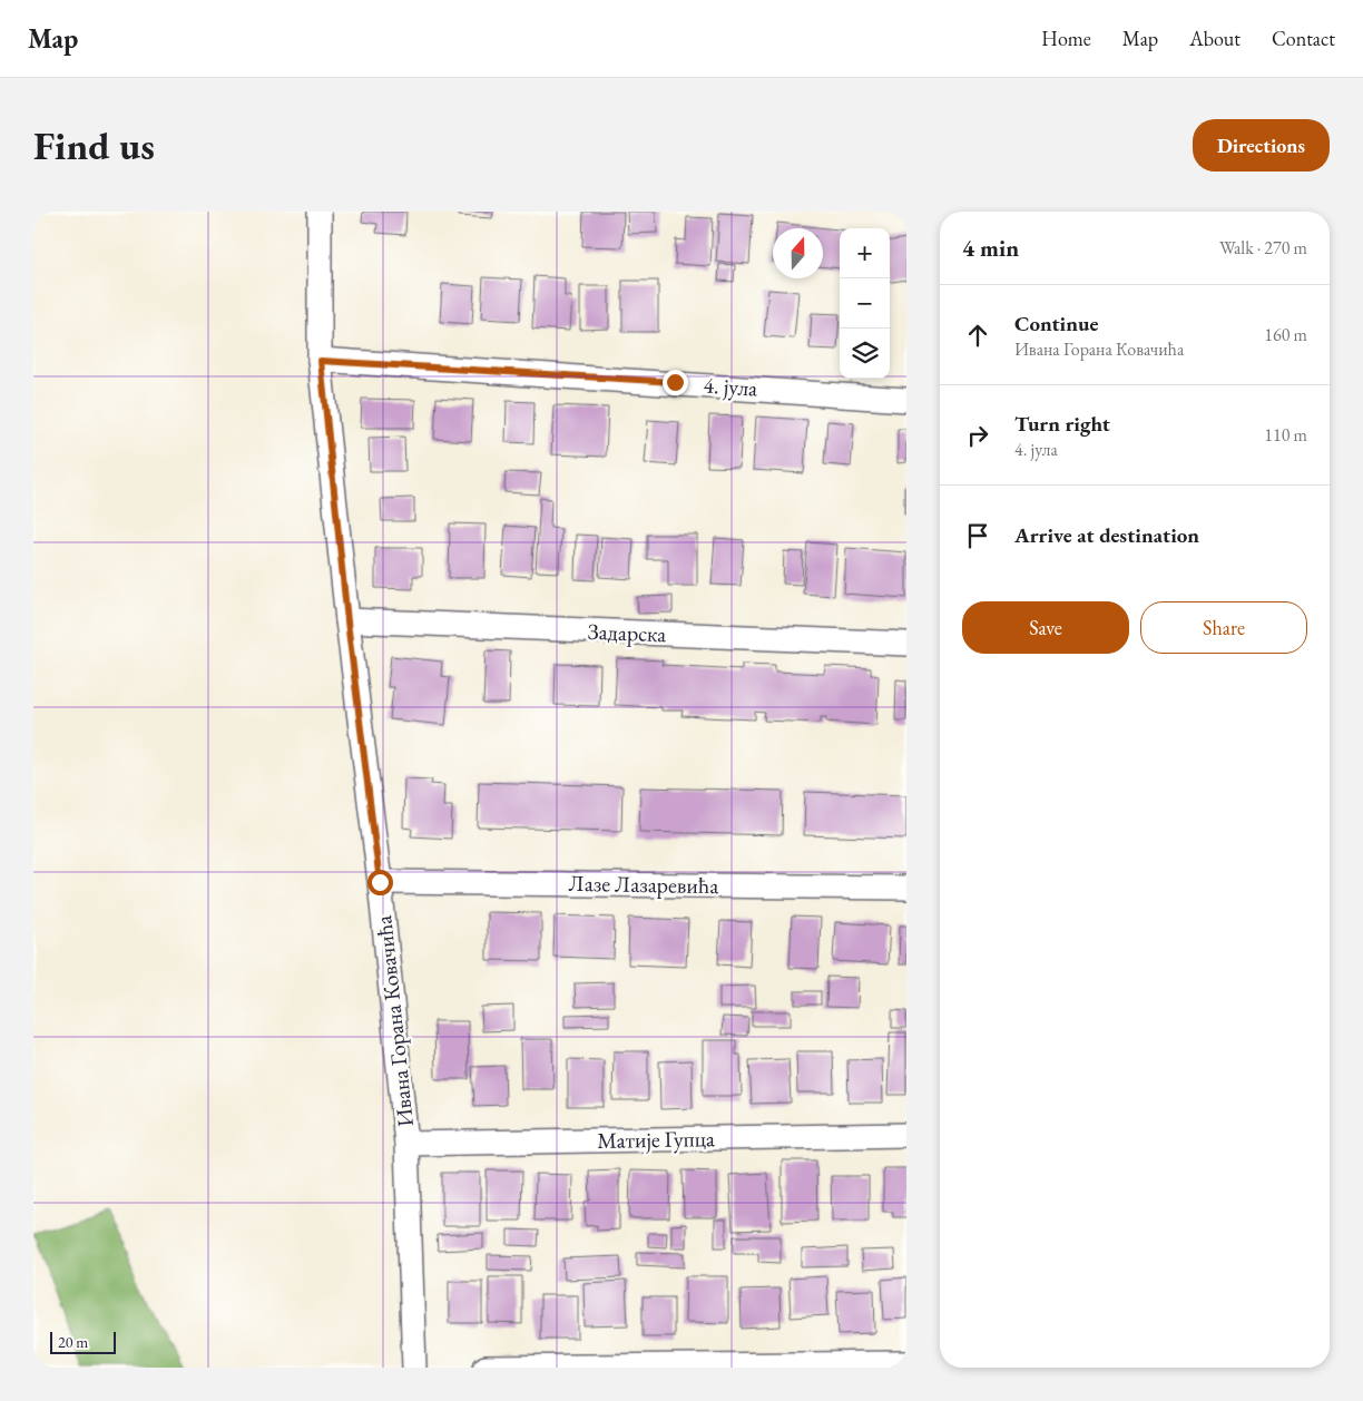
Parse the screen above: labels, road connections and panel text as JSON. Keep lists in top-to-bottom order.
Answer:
{
  "streets": {
    "street": [
      "4. јула",
      "Задарска",
      "Лазе Лазаревића",
      "Ивана Горана Ковачића",
      "Матије Гупца"
    ]
  },
  "crossings": [
    ["4. јула", "Ивана Горана Ковачића"],
    ["Задарска", "Ивана Горана Ковачића"],
    ["Лазе Лазаревића", "Ивана Горана Ковачића"],
    ["Ивана Горана Ковачића", "Матије Гупца"]
  ],
  "scale_bar": "20 m",
  "north": "top",
  "page": {
    "header": "Map",
    "nav": [
      "Home",
      "Map",
      "About",
      "Contact"
    ],
    "buttons": [
      "Directions",
      ["Save", "Share"]
    ],
    "title": "Find us",
    "heading": ["4 min", "Walk · 270 m"],
    "map_buttons": ["+", "−"],
    "list": [
      ["Continue", "Ивана Горана Ковачића", "160 m"],
      ["Turn right", "4. јула", "110 m"],
      "Arrive at destination"
    ],
    "scale": "20 m"
  }
}
